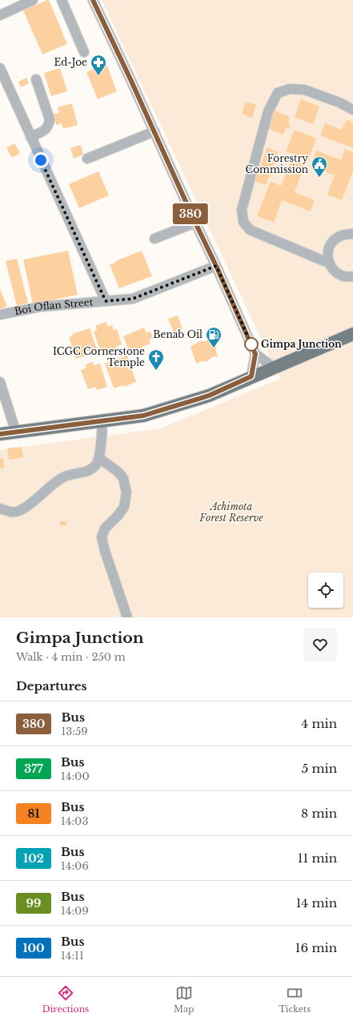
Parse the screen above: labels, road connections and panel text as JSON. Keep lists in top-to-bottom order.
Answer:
{
  "streets": {
    "street": ["Boi Oflan Street"]
  },
  "parks": ["Achimota Forest Reserve"],
  "places": {
    "pharmacy": ["Ed-Joe"],
    "public building": ["Forestry Commission"],
    "other": ["Gimpa Junction"],
    "fuel station": ["Benab Oil"],
    "church": ["ICGC Cornerstone Temple"]
  },
  "lines": ["bus line 380"],
  "page": {
    "on_map": "380",
    "heading": [
      ["Gimpa Junction", "Walk · 4 min · 250 m"],
      "Departures"
    ],
    "list": [
      {
        "mark": "380",
        "name": "Bus",
        "note": "13:59",
        "value": "4 min"
      },
      {
        "mark": "377",
        "name": "Bus",
        "note": "14:00",
        "value": "5 min"
      },
      {
        "mark": "81",
        "name": "Bus",
        "note": "14:03",
        "value": "8 min"
      },
      {
        "mark": "102",
        "name": "Bus",
        "note": "14:06",
        "value": "11 min"
      },
      {
        "mark": "99",
        "name": "Bus",
        "note": "14:09",
        "value": "14 min"
      },
      {
        "mark": "100",
        "name": "Bus",
        "note": "14:11",
        "value": "16 min"
      }
    ],
    "tabs": ["Directions", "Map", "Tickets"]
  }
}
